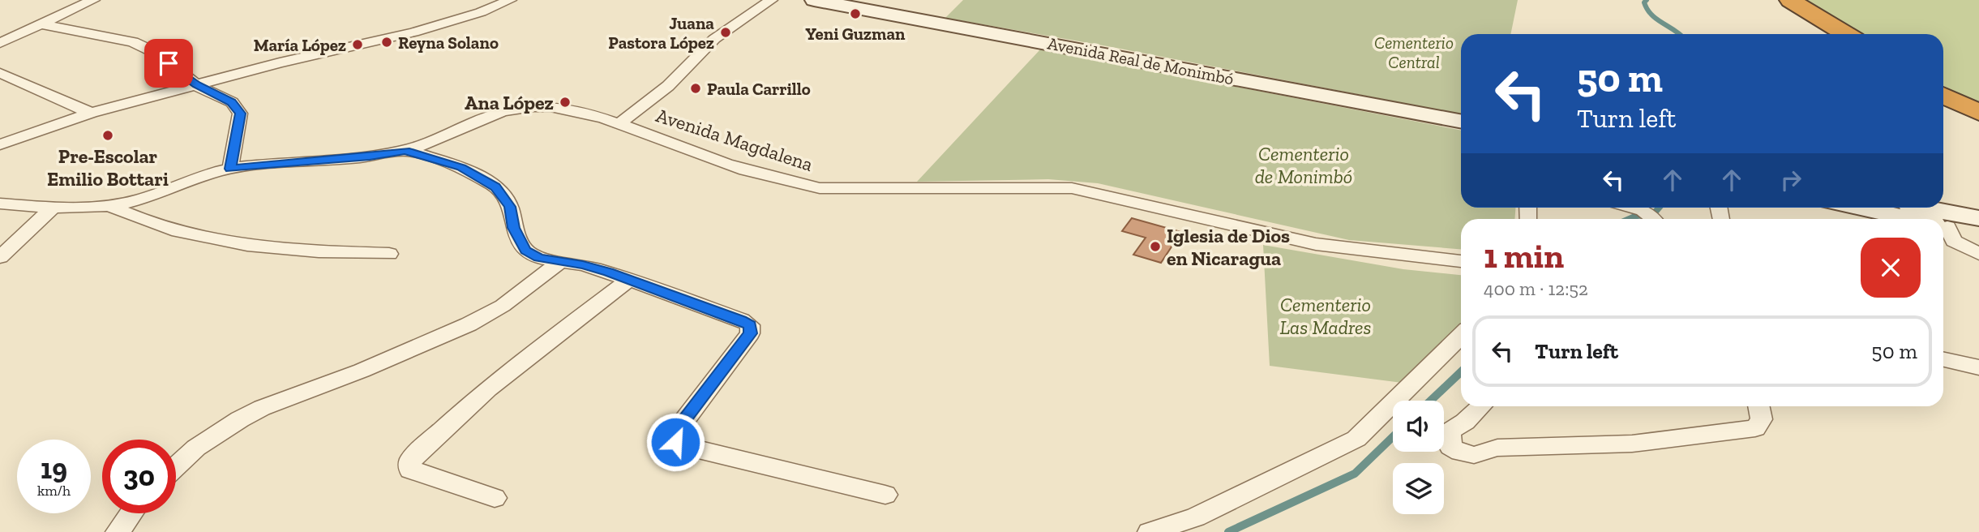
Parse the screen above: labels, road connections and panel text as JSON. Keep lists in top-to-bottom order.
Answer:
{
  "streets": {
    "street": ["Avenida Real de Monimbó", "Avenida Magdalena"]
  },
  "parks": ["Cementerio Central", "Cementerio de Monimbó", "Cementerio Las Madres"],
  "places": [
    "Yeni Guzman",
    "Juana Pastora López",
    "Reyna Solano",
    "María López",
    "Paula Carrillo",
    "Ana López",
    "Pre-Escolar Emilio Bottari",
    "Iglesia de Dios en Nicaragua"
  ],
  "page": {
    "turn": ["50 m", "Turn left"],
    "heading": ["1 min", "400 m · 12:52"],
    "list": [
      {
        "name": "Turn left",
        "value": "50 m"
      }
    ],
    "speed": "19 km/h",
    "limit": "30"
  }
}
